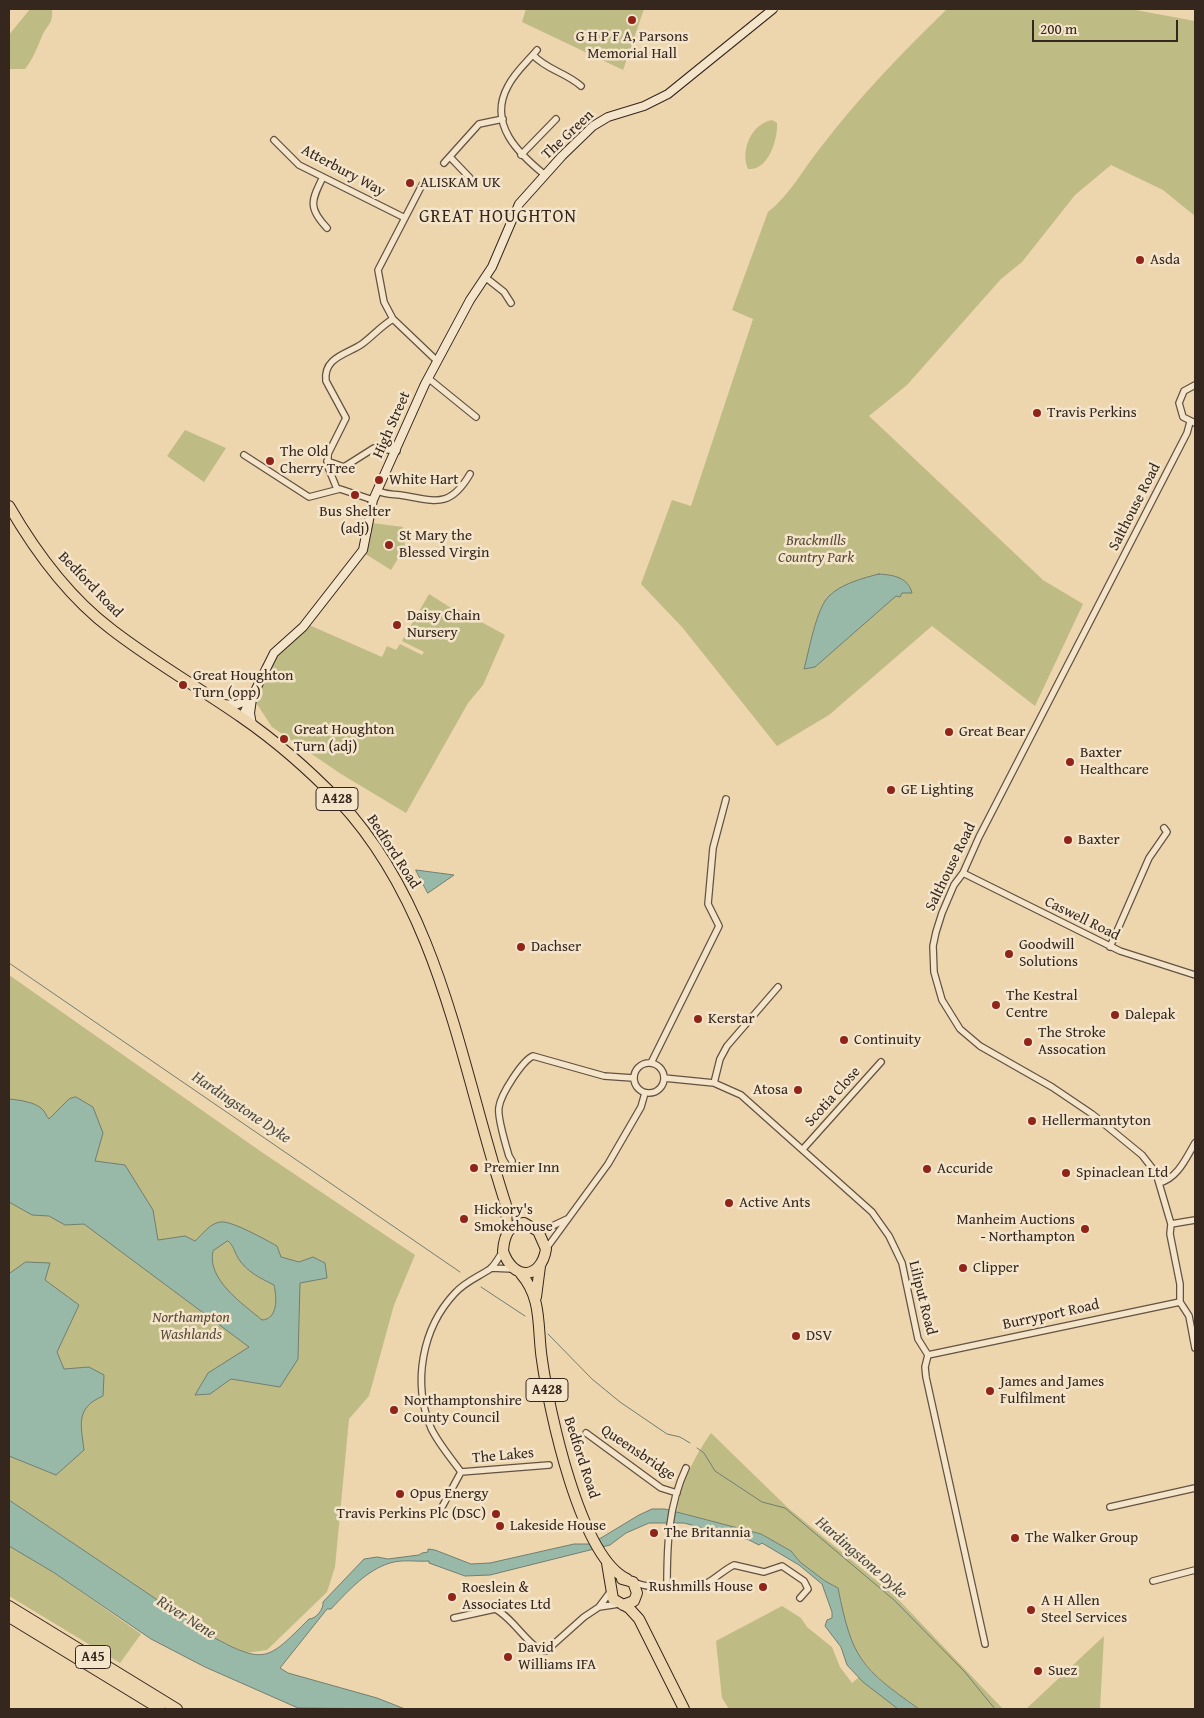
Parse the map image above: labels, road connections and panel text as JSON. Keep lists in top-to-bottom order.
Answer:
{
  "streets": {
    "highway": ["Bedford Road", "A428", "A45"],
    "street": [
      "The Green",
      "Atterbury Way",
      "High Street",
      "Salthouse Road",
      "Caswell Road",
      "Scotia Close",
      "Liliput Road",
      "Burryport Road",
      "Queensbridge",
      "The Lakes"
    ]
  },
  "crossings": [
    ["The Green", "High Street"],
    ["High Street", "Bedford Road"],
    ["Salthouse Road", "Caswell Road"],
    ["Salthouse Road", "Burryport Road"],
    ["Bedford Road", "The Lakes"],
    ["Scotia Close", "Liliput Road"],
    ["Liliput Road", "Burryport Road"]
  ],
  "districts": ["GREAT HOUGHTON"],
  "water": ["Hardingstone Dyke", "River Nene"],
  "parks": ["Brackmills Country Park", "Northampton Washlands"],
  "places": [
    "G H P F A, Parsons Memorial Hall",
    "ALISKAM UK",
    "Asda",
    "Travis Perkins",
    "The Old Cherry Tree",
    "White Hart",
    "Bus Shelter (adj)",
    "St Mary the Blessed Virgin",
    "Daisy Chain Nursery",
    "Great Houghton Turn (opp)",
    "Great Bear",
    "Great Houghton Turn (adj)",
    "Baxter Healthcare",
    "GE Lighting",
    "Baxter",
    "Dachser",
    "Goodwill Solutions",
    "The Kestral Centre",
    "Dalepak",
    "Kerstar",
    "Continuity",
    "The Stroke Assocation",
    "Atosa",
    "Hellermanntyton",
    "Premier Inn",
    "Accuride",
    "Spinaclean Ltd",
    "Active Ants",
    "Hickory's Smokehouse",
    "Manheim Auctions - Northampton",
    "Clipper",
    "DSV",
    "James and James Fulfilment",
    "Northamptonshire County Council",
    "Opus Energy",
    "Travis Perkins Plc (DSC)",
    "Lakeside House",
    "The Britannia",
    "The Walker Group",
    "Rushmills House",
    "Roeslein & Associates Ltd",
    "A H Allen Steel Services",
    "David Williams IFA",
    "Suez"
  ],
  "scale_bar": "200 m"
}
